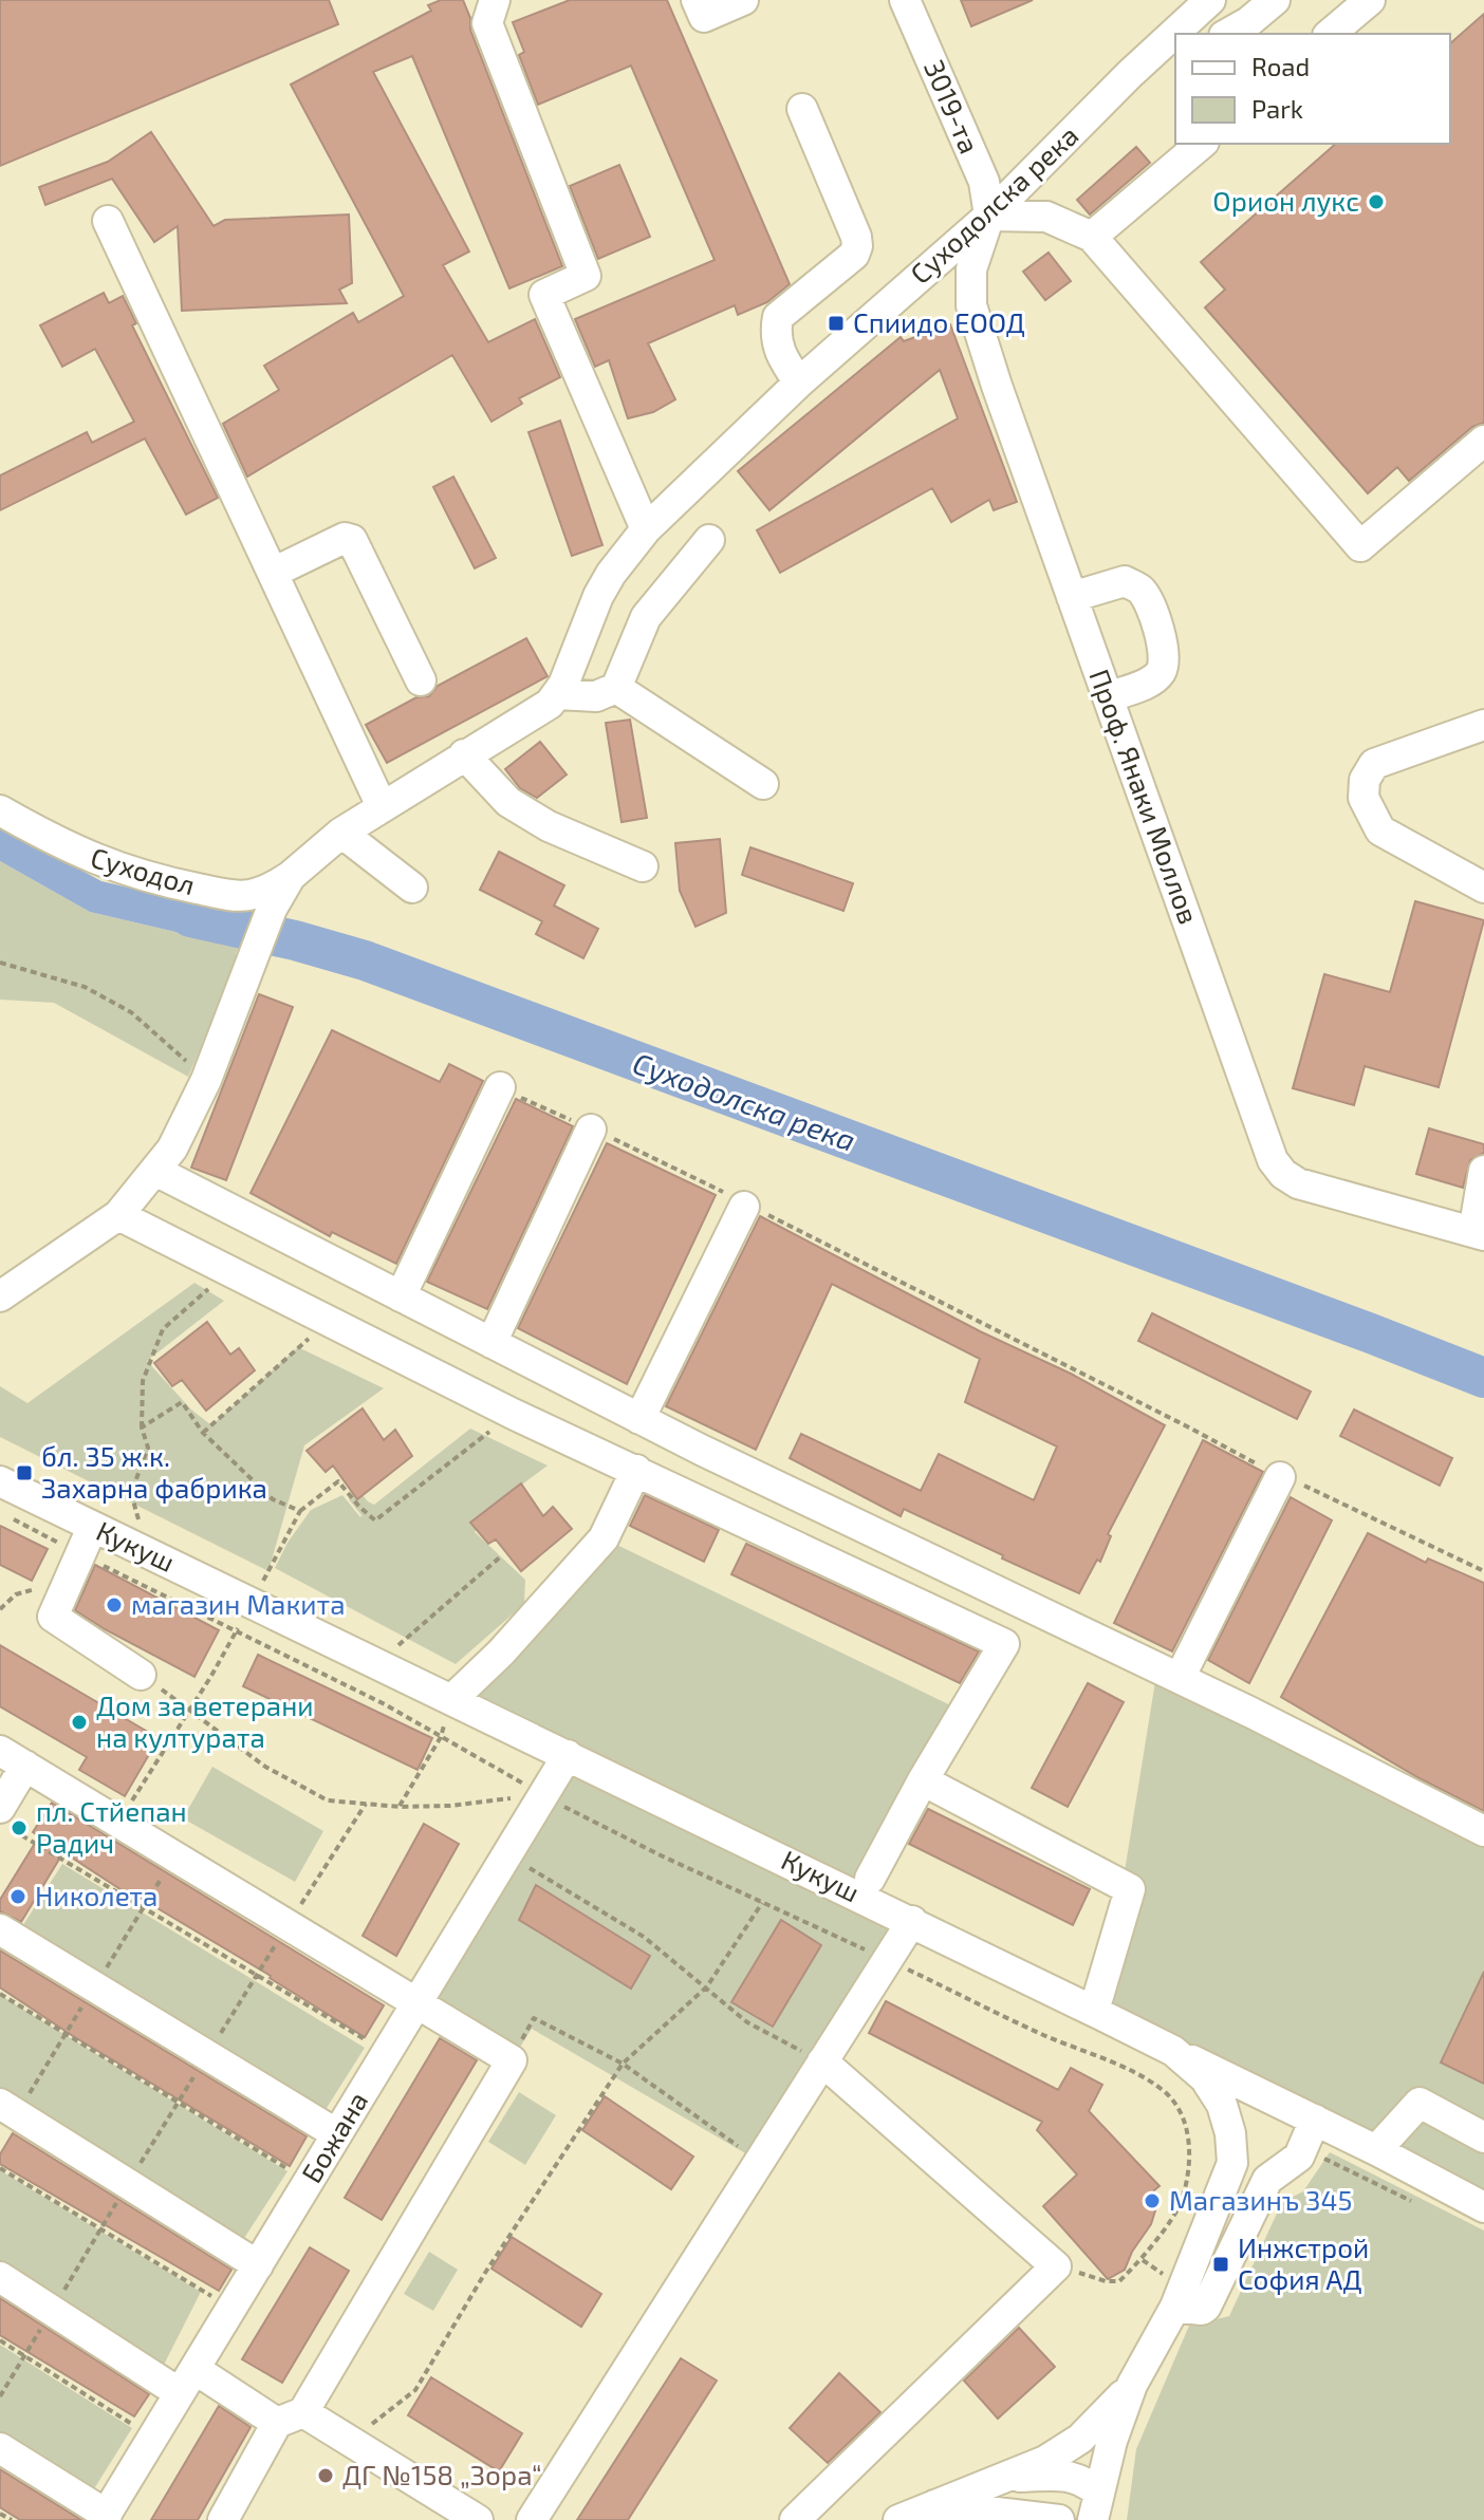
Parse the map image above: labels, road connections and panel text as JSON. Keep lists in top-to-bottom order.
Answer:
{
  "streets": {
    "street": [
      "3019-та",
      "Суходолска река",
      "Проф. Янаки Моллов",
      "Суходол",
      "Кукуш",
      "Божана"
    ]
  },
  "crossings": [
    ["3019-та", "Суходолска река"],
    ["3019-та", "Проф. Янаки Моллов"],
    ["Суходолска река", "Проф. Янаки Моллов"],
    ["Кукуш", "Божана"]
  ],
  "water": ["Суходолска река"],
  "places": {
    "other": [
      "Орион лукс",
      "магазин Макита",
      "Дом за ветерани на културата",
      "пл. Стйепан Радич",
      "Николета",
      "Магазинъ 345",
      "ДГ №158 „Зора“"
    ],
    "transit": ["Спиидо ЕООД", "бл. 35 ж.к. Захарна фабрика", "Инжстрой София АД"]
  },
  "legend": ["Road", "Park"]
}
